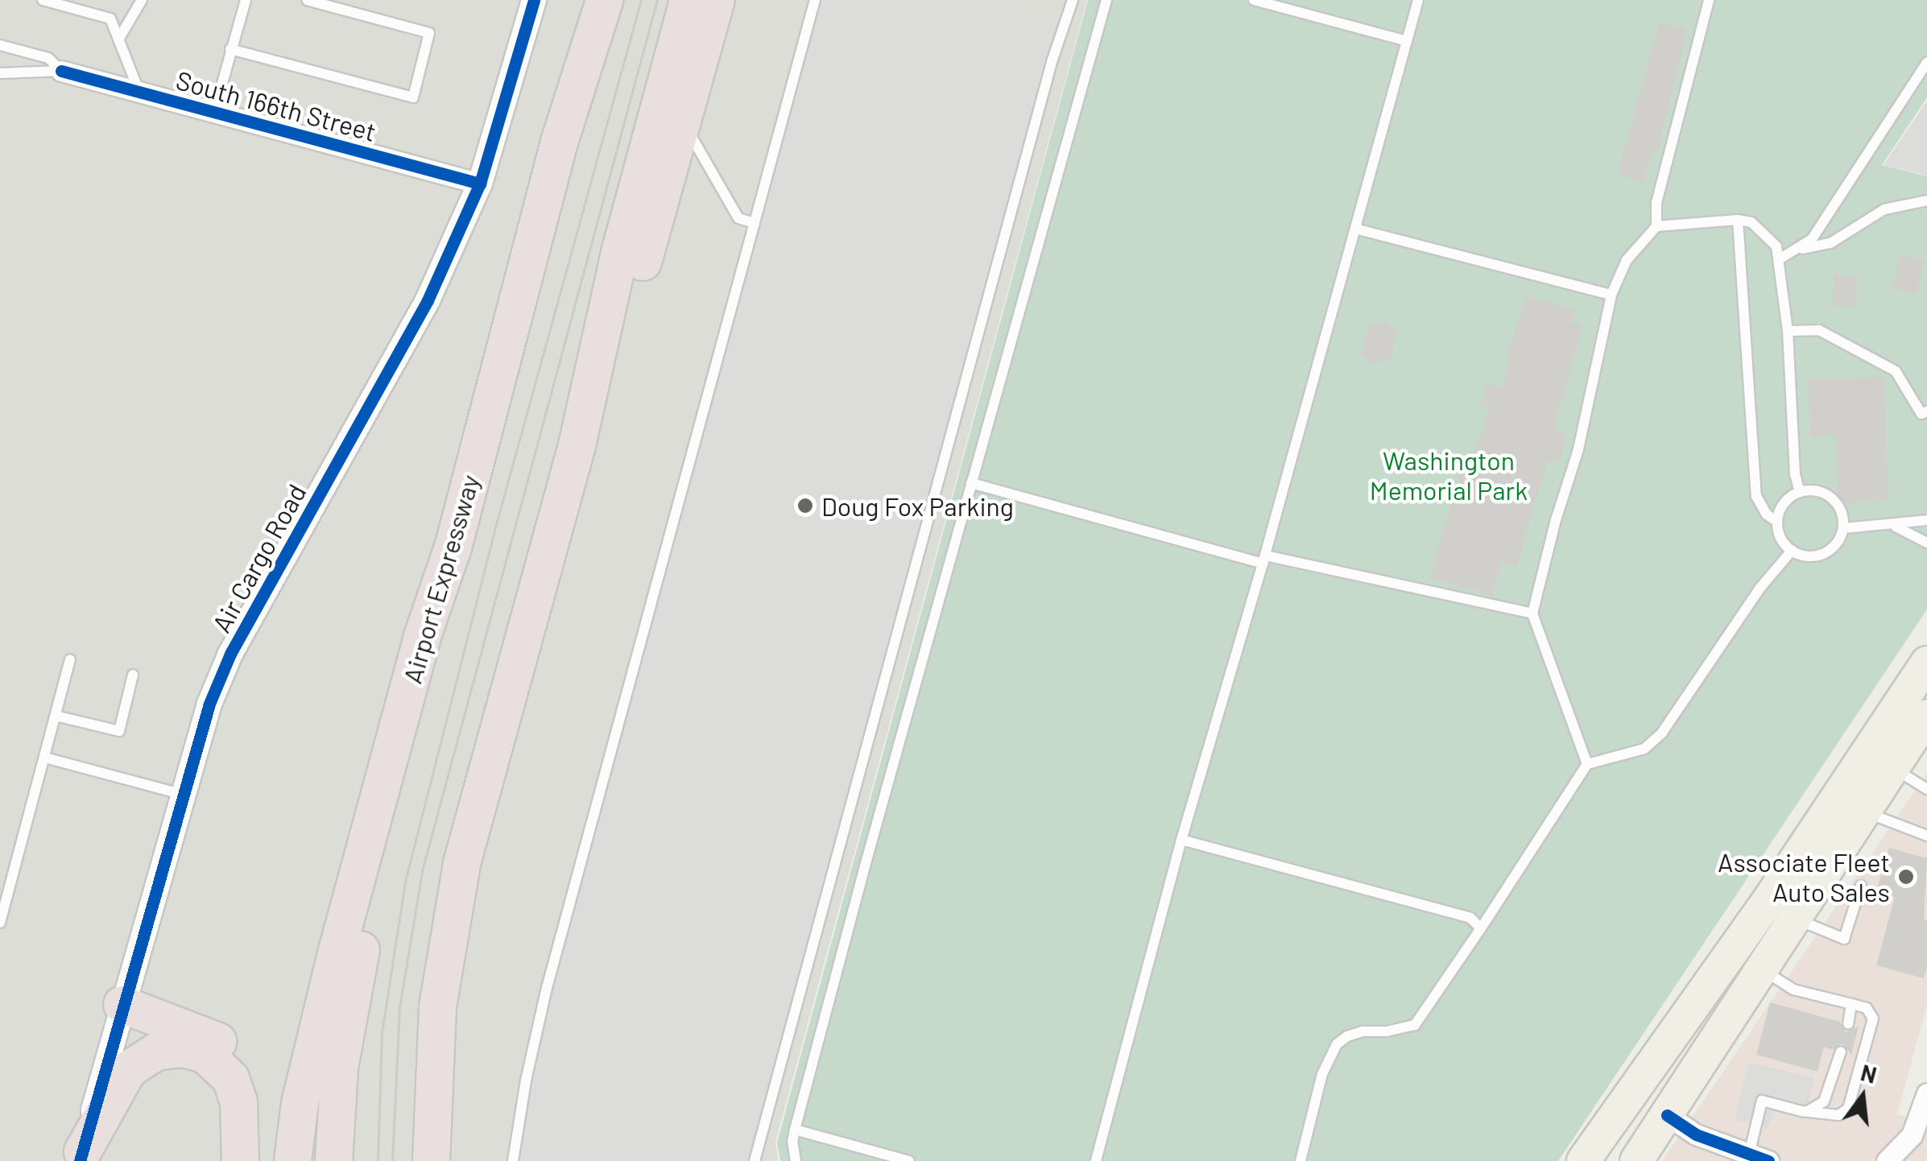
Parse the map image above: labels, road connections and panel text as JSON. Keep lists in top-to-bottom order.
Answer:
{
  "streets": {
    "highway": ["Airport Expressway"],
    "street": ["South 166th Street", "Air Cargo Road"]
  },
  "crossings": [
    ["South 166th Street", "Air Cargo Road"]
  ],
  "parks": ["Washington Memorial Park"],
  "places": ["Doug Fox Parking", "Associate Fleet Auto Sales"],
  "north": "top"
}
